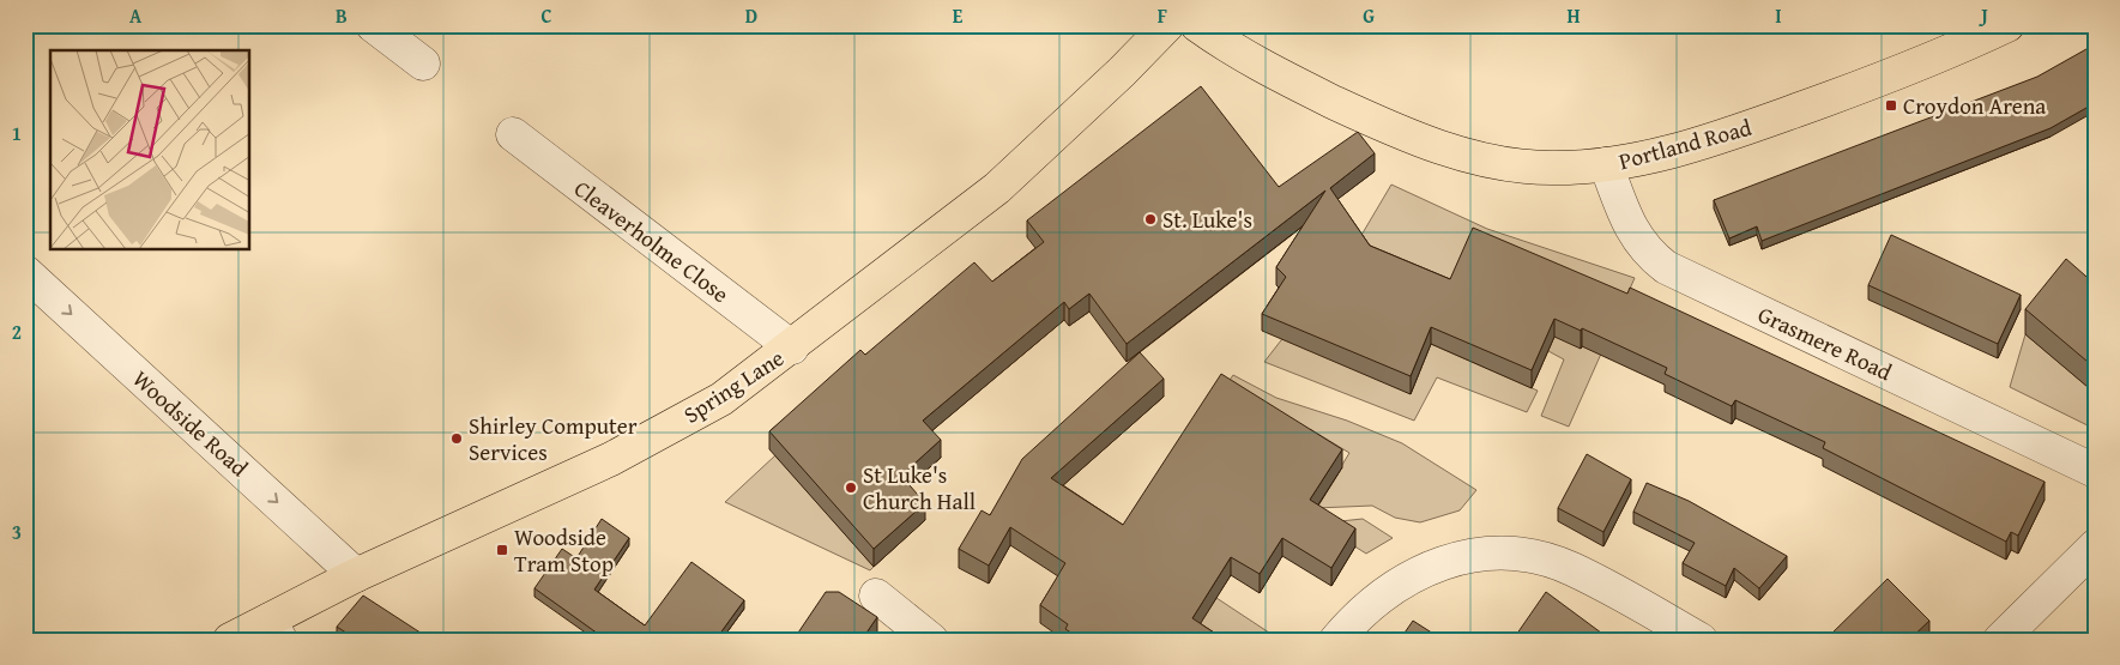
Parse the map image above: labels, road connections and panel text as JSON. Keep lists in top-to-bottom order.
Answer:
{
  "streets": {
    "main road": ["Portland Road", "Spring Lane"],
    "street": ["Cleaverholme Close", "Grasmere Road", "Woodside Road"]
  },
  "crossings": [
    ["Portland Road", "Grasmere Road"],
    ["Cleaverholme Close", "Spring Lane"],
    ["Spring Lane", "Woodside Road"]
  ],
  "one_way": ["Woodside Road"],
  "places": {
    "transit": ["Croydon Arena", "Woodside Tram Stop"],
    "other": ["St. Luke's", "Shirley Computer Services", "St Luke's Church Hall"]
  },
  "grid": {
    "columns": [
      "A",
      "B",
      "C",
      "D",
      "E",
      "F",
      "G",
      "H",
      "I",
      "J"
    ],
    "rows": ["1", "2", "3"]
  }
}
